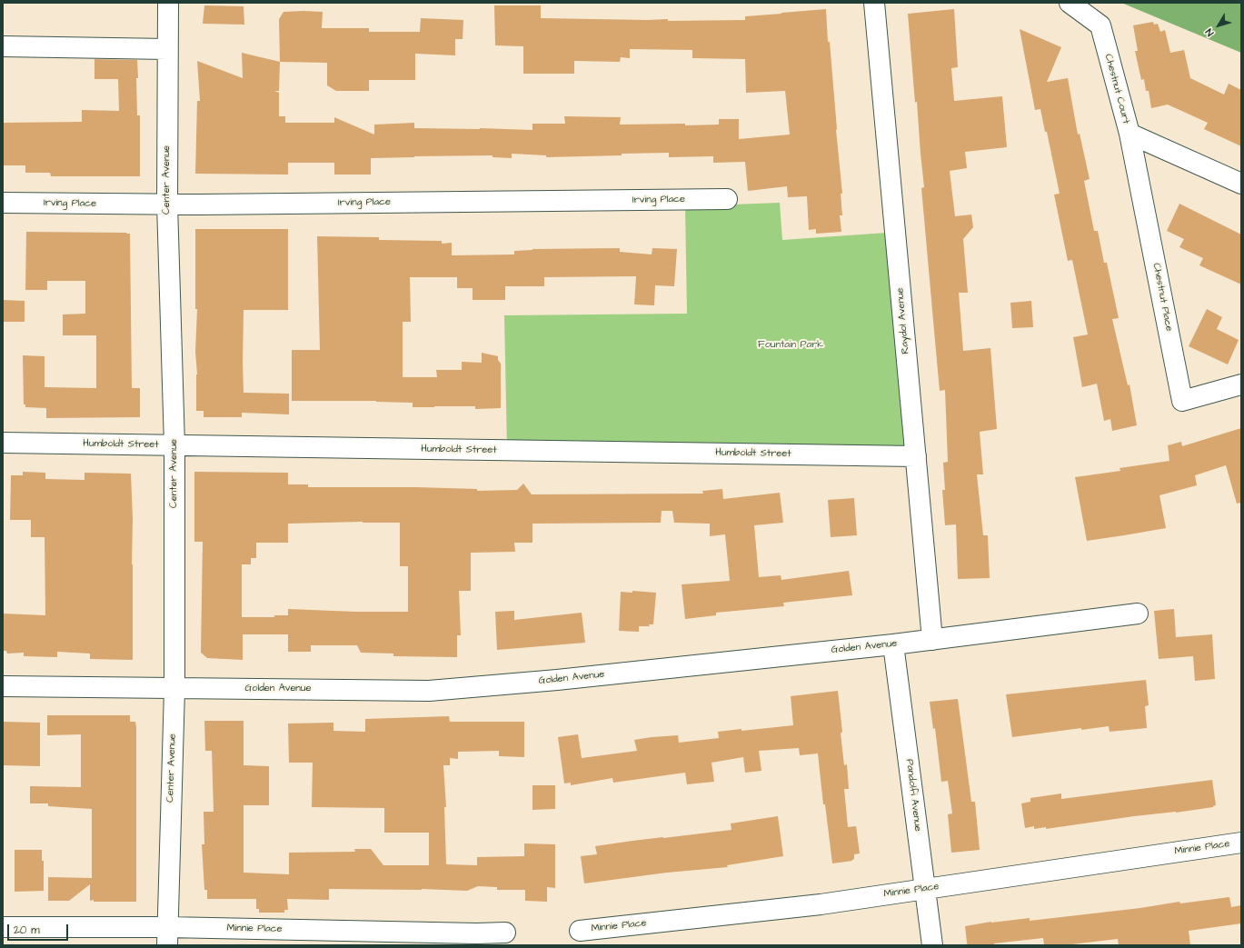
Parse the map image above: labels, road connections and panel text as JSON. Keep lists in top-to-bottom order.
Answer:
{
  "streets": {
    "street": [
      "Chestnut Court",
      "Center Avenue",
      "Irving Place",
      "Chestnut Place",
      "Raydol Avenue",
      "Humboldt Street",
      "Golden Avenue",
      "Pandolfi Avenue",
      "Minnie Place"
    ]
  },
  "crossings": [
    ["Chestnut Court", "Chestnut Place"],
    ["Center Avenue", "Irving Place"],
    ["Center Avenue", "Humboldt Street"],
    ["Center Avenue", "Golden Avenue"],
    ["Center Avenue", "Minnie Place"],
    ["Raydol Avenue", "Humboldt Street"],
    ["Raydol Avenue", "Golden Avenue"],
    ["Golden Avenue", "Pandolfi Avenue"],
    ["Pandolfi Avenue", "Minnie Place"]
  ],
  "parks": ["Fountain Park"],
  "scale_bar": "20 m",
  "north": "bottom left"
}
